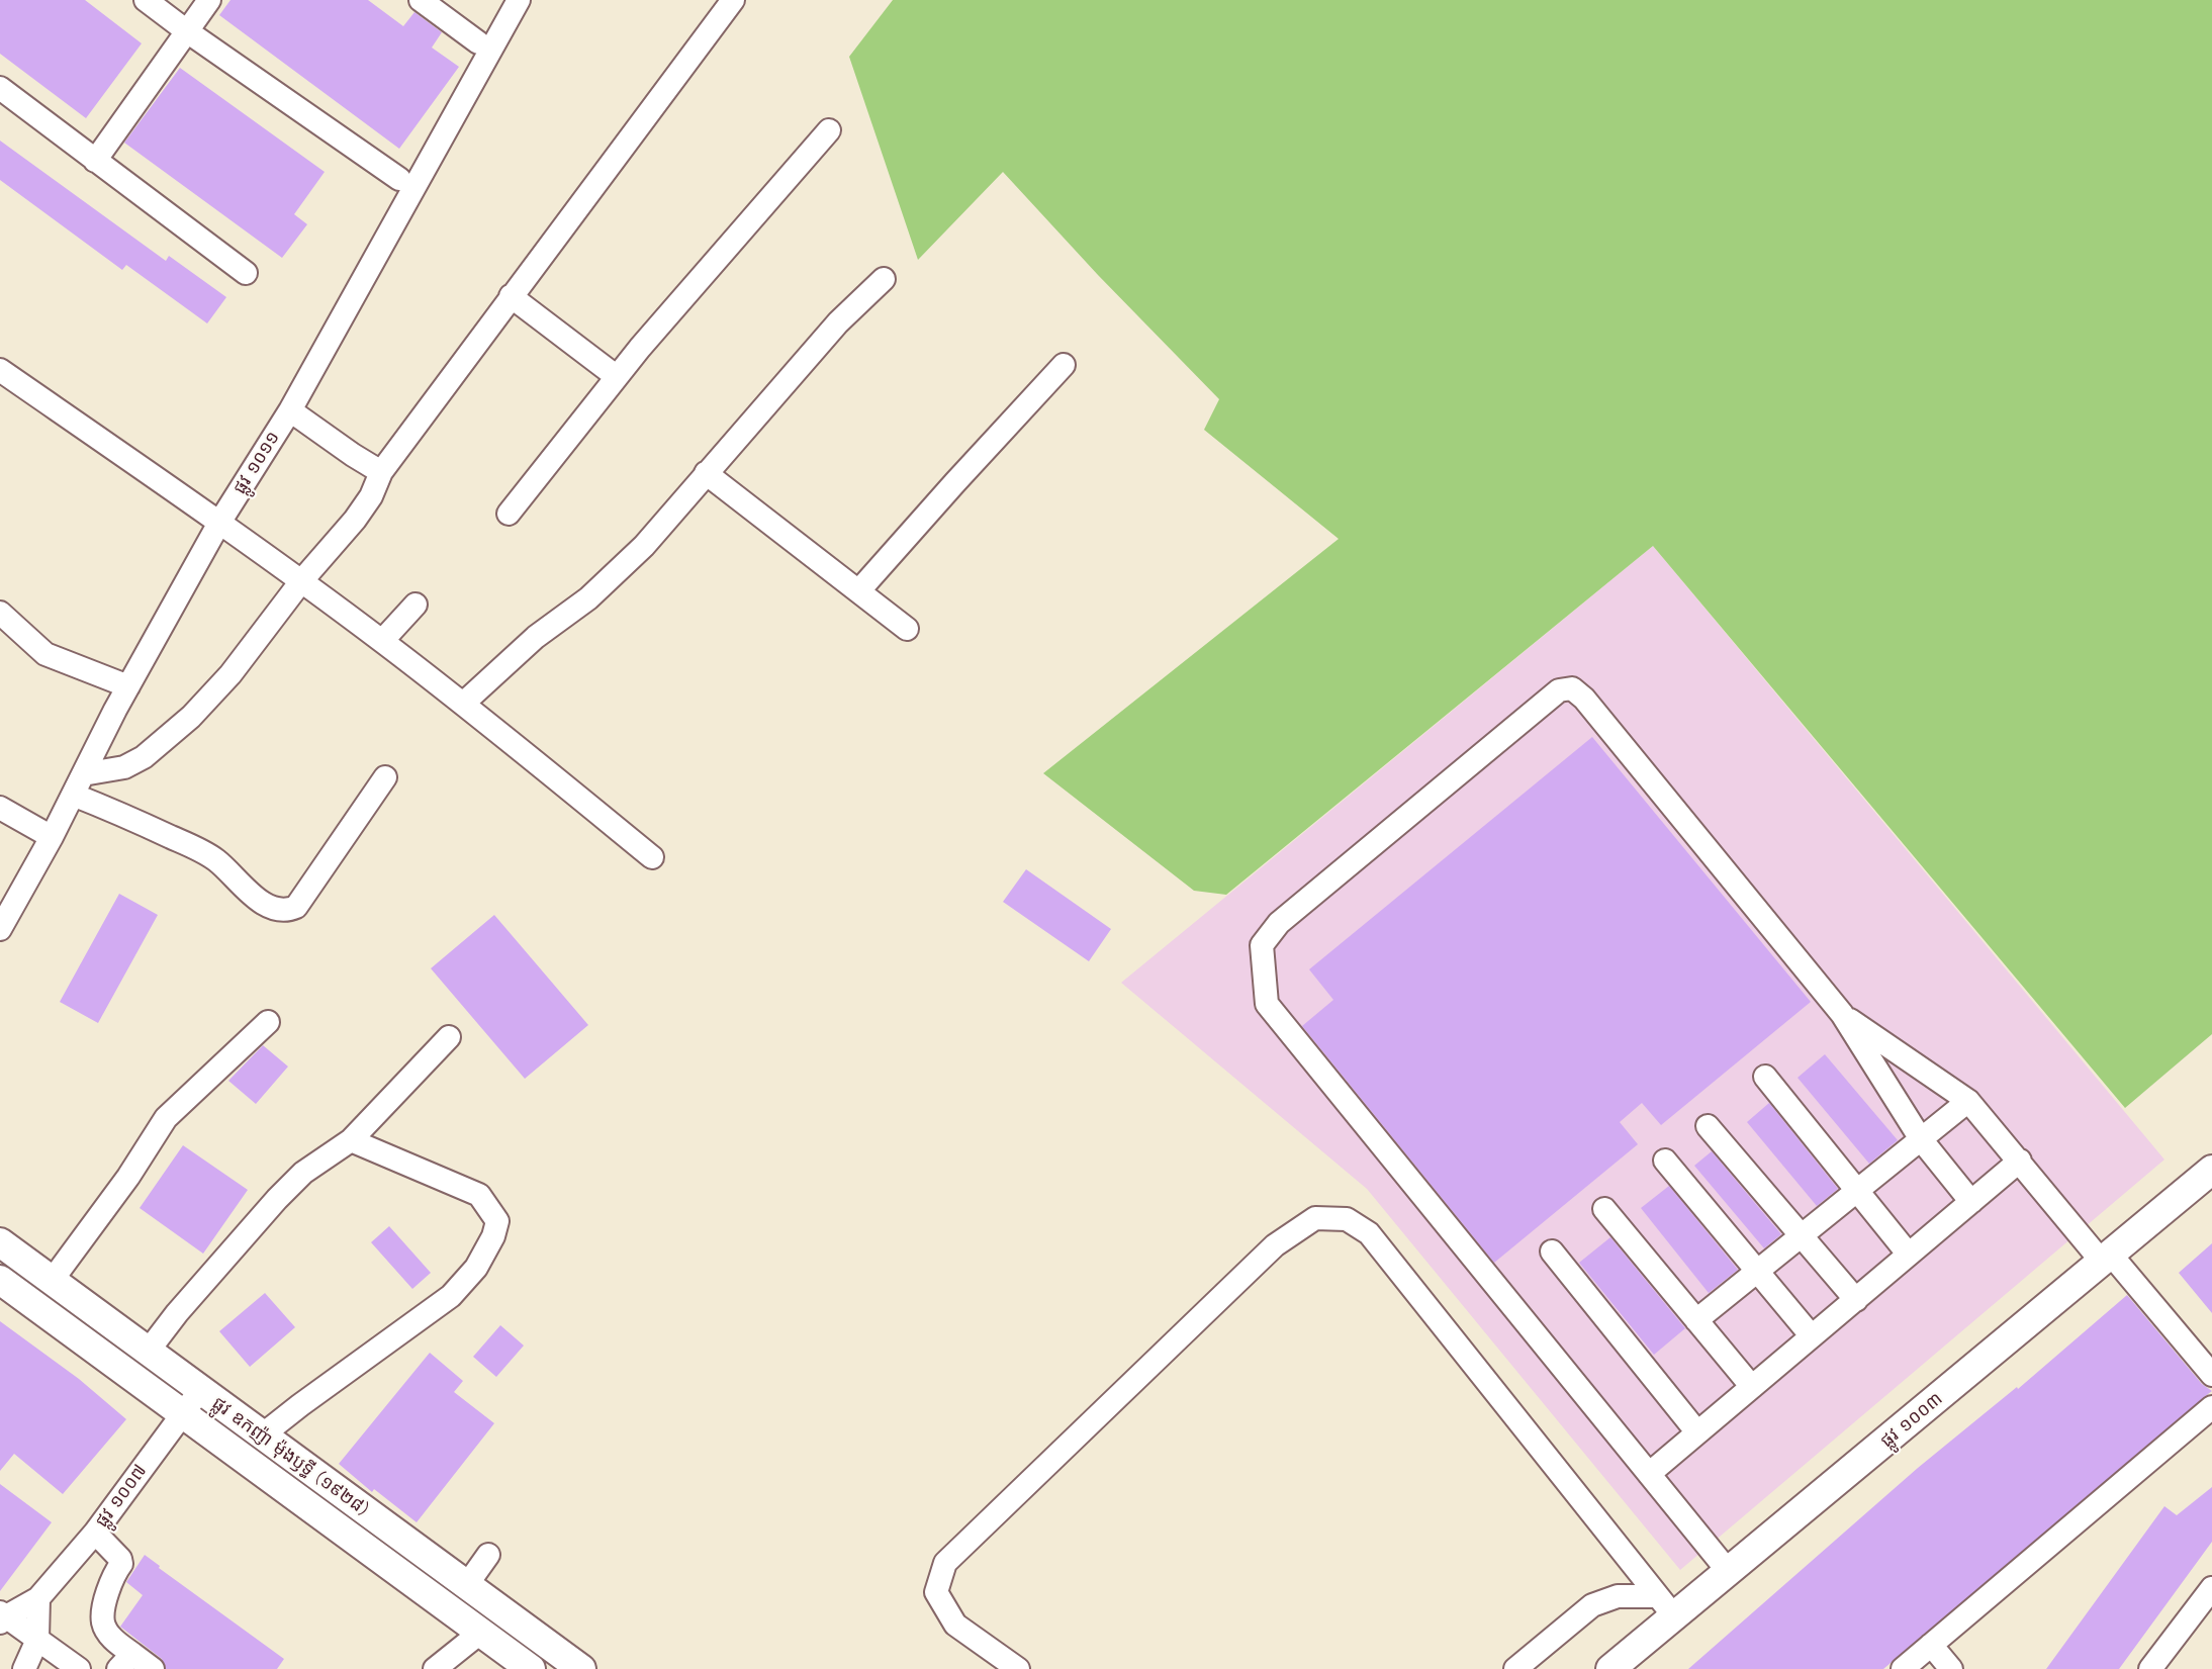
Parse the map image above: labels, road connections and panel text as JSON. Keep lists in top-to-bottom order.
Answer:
{
  "streets": {
    "main road": ["ផ្លូវ ១០០៣", "ផ្លូវ ឧកញ៉ា ម៉ុងឫទ្ធី (១៩២៨)"],
    "street": ["ផ្លូវ ១០១១", "ផ្លូវ ១០០៧"]
  },
  "crossings": [
    ["ផ្លូវ ឧកញ៉ា ម៉ុងឫទ្ធី (១៩២៨)", "ផ្លូវ ១០០៧"]
  ]
}
